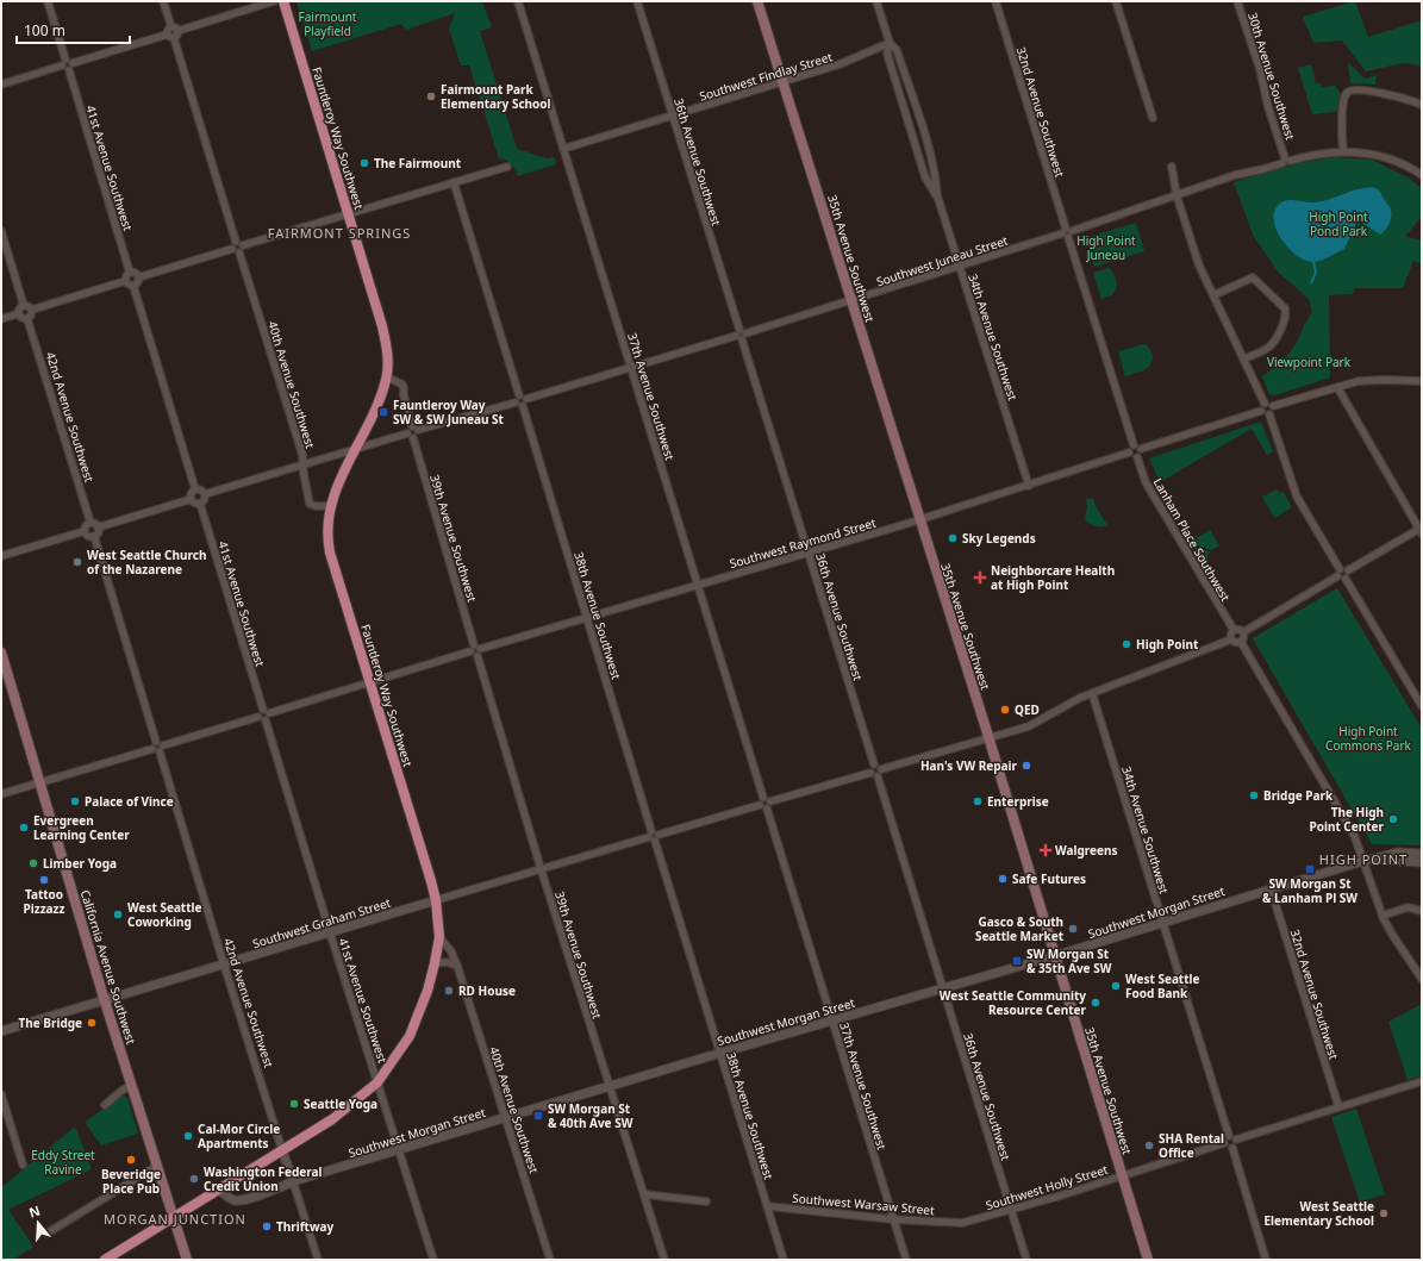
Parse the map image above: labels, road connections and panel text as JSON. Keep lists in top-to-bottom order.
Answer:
{
  "streets": {
    "main road": ["Fauntleroy Way Southwest", "35th Avenue Southwest", "California Avenue Southwest"],
    "street": [
      "Southwest Findlay Street",
      "30th Avenue Southwest",
      "32nd Avenue Southwest",
      "36th Avenue Southwest",
      "41st Avenue Southwest",
      "Southwest Juneau Street",
      "34th Avenue Southwest",
      "40th Avenue Southwest",
      "37th Avenue Southwest",
      "42nd Avenue Southwest",
      "39th Avenue Southwest",
      "Lanham Place Southwest",
      "Southwest Raymond Street",
      "38th Avenue Southwest",
      "Southwest Morgan Street",
      "Southwest Graham Street",
      "Southwest Holly Street",
      "Southwest Warsaw Street"
    ]
  },
  "crossings": [
    ["Southwest Findlay Street", "36th Avenue Southwest"],
    ["Southwest Findlay Street", "35th Avenue Southwest"],
    ["Southwest Findlay Street", "34th Avenue Southwest"],
    ["Southwest Findlay Street", "37th Avenue Southwest"],
    ["30th Avenue Southwest", "Southwest Juneau Street"],
    ["32nd Avenue Southwest", "Southwest Juneau Street"],
    ["32nd Avenue Southwest", "Lanham Place Southwest"],
    ["32nd Avenue Southwest", "Southwest Raymond Street"],
    ["32nd Avenue Southwest", "Southwest Morgan Street"],
    ["Fauntleroy Way Southwest", "41st Avenue Southwest"],
    ["Fauntleroy Way Southwest", "40th Avenue Southwest"],
    ["Fauntleroy Way Southwest", "42nd Avenue Southwest"],
    ["Fauntleroy Way Southwest", "Southwest Raymond Street"],
    ["Fauntleroy Way Southwest", "Southwest Morgan Street"],
    ["Fauntleroy Way Southwest", "Southwest Graham Street"],
    ["Fauntleroy Way Southwest", "California Avenue Southwest"],
    ["36th Avenue Southwest", "Southwest Juneau Street"],
    ["36th Avenue Southwest", "Southwest Raymond Street"],
    ["36th Avenue Southwest", "Southwest Morgan Street"],
    ["36th Avenue Southwest", "Southwest Graham Street"],
    ["36th Avenue Southwest", "Southwest Holly Street"],
    ["41st Avenue Southwest", "Southwest Raymond Street"],
    ["41st Avenue Southwest", "Southwest Morgan Street"],
    ["41st Avenue Southwest", "Southwest Graham Street"],
    ["35th Avenue Southwest", "Southwest Juneau Street"],
    ["35th Avenue Southwest", "Southwest Raymond Street"],
    ["35th Avenue Southwest", "Southwest Morgan Street"],
    ["35th Avenue Southwest", "Southwest Holly Street"],
    ["Southwest Juneau Street", "34th Avenue Southwest"],
    ["Southwest Juneau Street", "37th Avenue Southwest"],
    ["Southwest Juneau Street", "38th Avenue Southwest"],
    ["34th Avenue Southwest", "Southwest Raymond Street"],
    ["34th Avenue Southwest", "Southwest Morgan Street"],
    ["34th Avenue Southwest", "Southwest Holly Street"],
    ["40th Avenue Southwest", "Southwest Morgan Street"],
    ["37th Avenue Southwest", "Southwest Raymond Street"],
    ["37th Avenue Southwest", "Southwest Morgan Street"],
    ["37th Avenue Southwest", "Southwest Graham Street"],
    ["37th Avenue Southwest", "Southwest Warsaw Street"],
    ["42nd Avenue Southwest", "Southwest Raymond Street"],
    ["42nd Avenue Southwest", "Southwest Morgan Street"],
    ["42nd Avenue Southwest", "Southwest Graham Street"],
    ["39th Avenue Southwest", "Southwest Raymond Street"],
    ["39th Avenue Southwest", "Southwest Morgan Street"],
    ["39th Avenue Southwest", "Southwest Graham Street"],
    ["Lanham Place Southwest", "Southwest Raymond Street"],
    ["Southwest Raymond Street", "38th Avenue Southwest"],
    ["Southwest Raymond Street", "California Avenue Southwest"],
    ["38th Avenue Southwest", "Southwest Morgan Street"],
    ["38th Avenue Southwest", "Southwest Graham Street"],
    ["38th Avenue Southwest", "Southwest Warsaw Street"],
    ["Southwest Graham Street", "California Avenue Southwest"],
    ["Southwest Holly Street", "Southwest Warsaw Street"]
  ],
  "districts": ["FAIRMONT SPRINGS", "HIGH POINT", "MORGAN JUNCTION"],
  "parks": [
    "Fairmount Playfield",
    "High Point Pond Park",
    "High Point Juneau",
    "Viewpoint Park",
    "High Point Commons Park",
    "Eddy Street Ravine"
  ],
  "places": {
    "other": [
      "Fairmount Park Elementary School",
      "The Fairmount",
      "Sky Legends",
      "West Seattle Church of the Nazarene",
      "High Point",
      "QED",
      "Han's VW Repair",
      "Bridge Park",
      "Palace of Vince",
      "Enterprise",
      "The High Point Center",
      "Evergreen Learning Center",
      "Limber Yoga",
      "Safe Futures",
      "Tattoo Pizzazz",
      "West Seattle Coworking",
      "Gasco & South Seattle Market",
      "West Seattle Food Bank",
      "RD House",
      "West Seattle Community Resource Center",
      "The Bridge",
      "Seattle Yoga",
      "Cal-Mor Circle Apartments",
      "SHA Rental Office",
      "Beveridge Place Pub",
      "Washington Federal Credit Union",
      "West Seattle Elementary School",
      "Thriftway"
    ],
    "transit": [
      "Fauntleroy Way SW & SW Juneau St",
      "SW Morgan St & Lanham Pl SW",
      "SW Morgan St & 35th Ave SW",
      "SW Morgan St & 40th Ave SW"
    ],
    "health": ["Neighborcare Health at High Point", "Walgreens"]
  },
  "scale_bar": "100 m",
  "north": "top"
}
